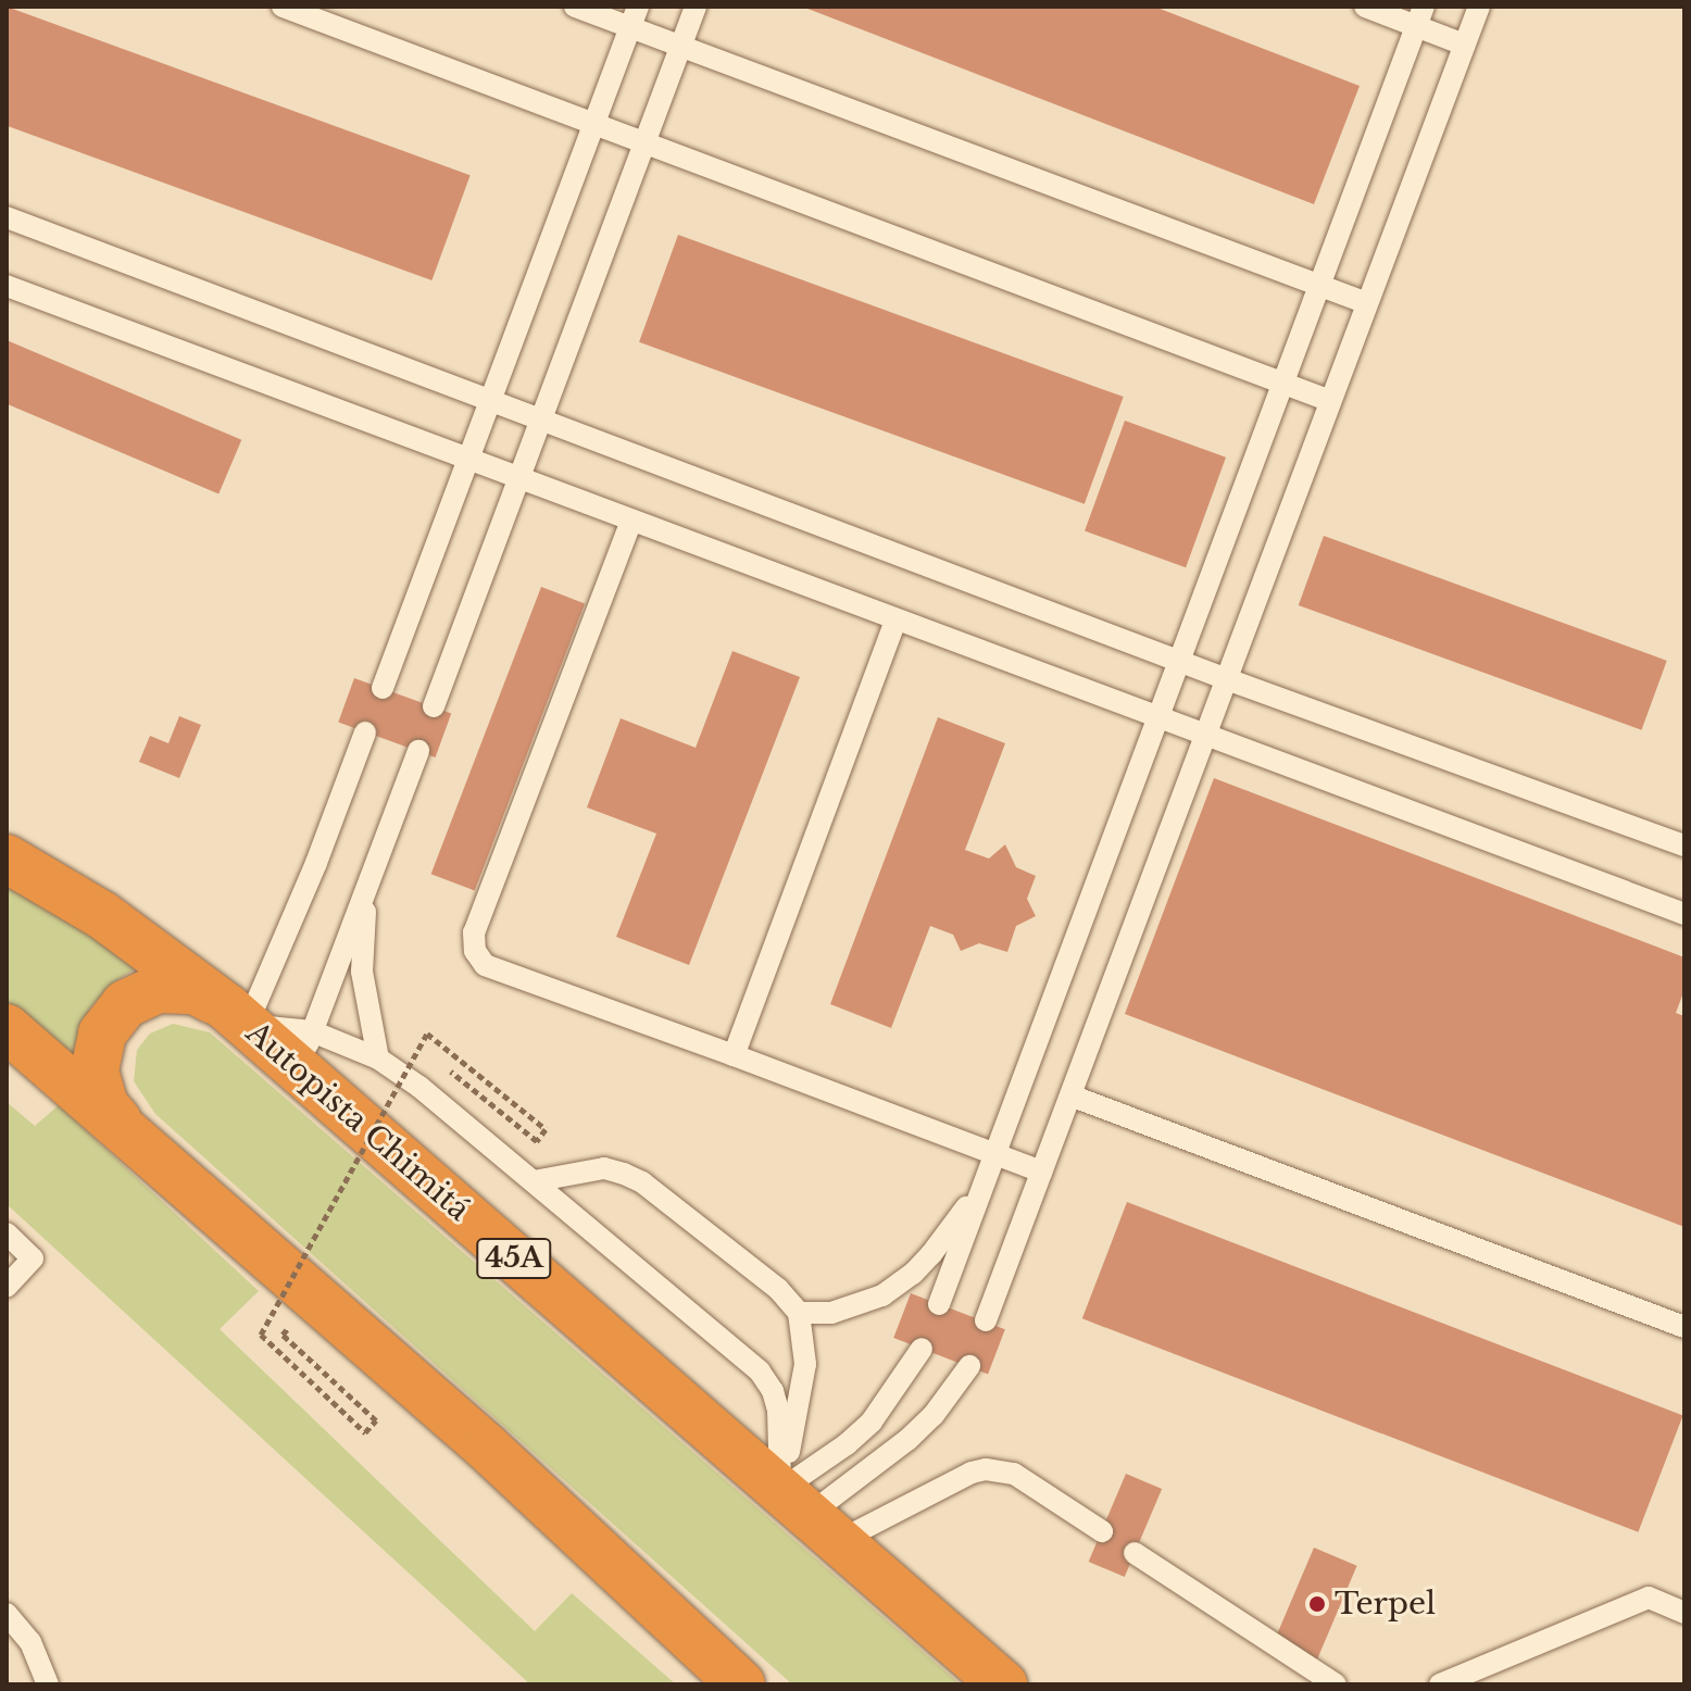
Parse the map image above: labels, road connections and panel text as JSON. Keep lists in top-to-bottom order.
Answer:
{
  "streets": {
    "highway": ["Autopista Chimitá", "45A"]
  },
  "places": ["Terpel"]
}
